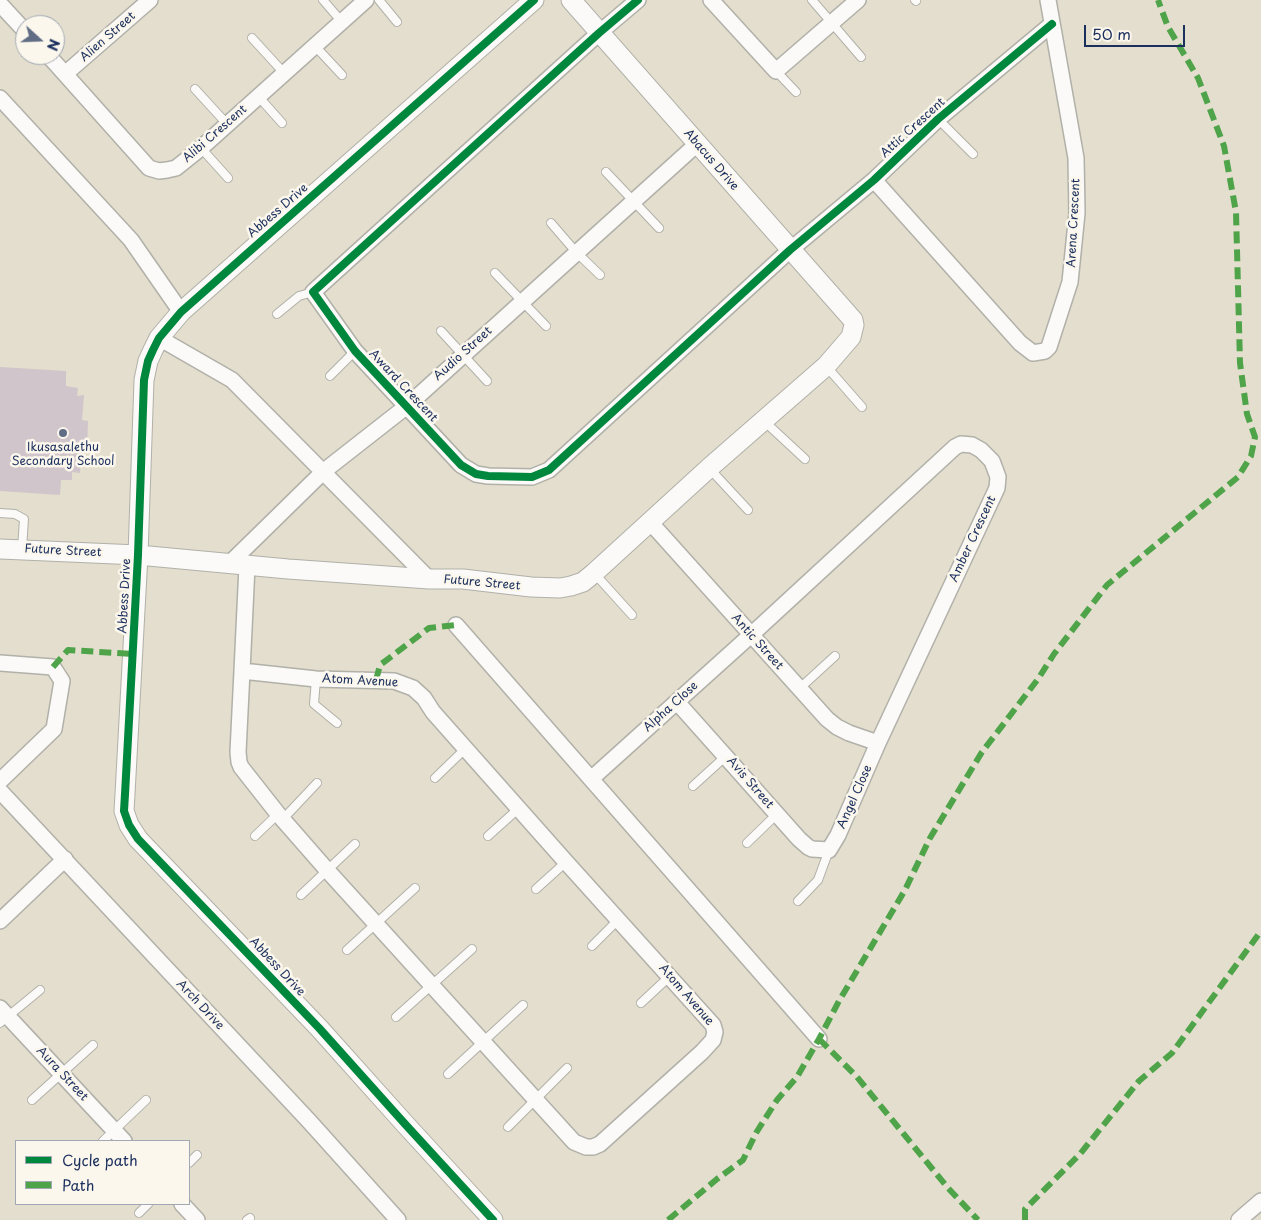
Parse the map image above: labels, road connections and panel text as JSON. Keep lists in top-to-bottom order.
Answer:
{
  "streets": {
    "street": [
      "Alien Street",
      "Attic Crescent",
      "Alibi Crescent",
      "Abacus Drive",
      "Abbess Drive",
      "Arena Crescent",
      "Audio Street",
      "Award Crescent",
      "Amber Crescent",
      "Future Street",
      "Antic Street",
      "Atom Avenue",
      "Alpha Close",
      "Avis Street",
      "Angel Close",
      "Arch Drive",
      "Aura Street"
    ]
  },
  "crossings": [
    ["Alien Street", "Alibi Crescent"],
    ["Attic Crescent", "Abacus Drive"],
    ["Attic Crescent", "Arena Crescent"],
    ["Attic Crescent", "Award Crescent"],
    ["Abacus Drive", "Audio Street"],
    ["Abacus Drive", "Award Crescent"],
    ["Abacus Drive", "Future Street"],
    ["Abbess Drive", "Future Street"],
    ["Audio Street", "Award Crescent"],
    ["Audio Street", "Future Street"],
    ["Amber Crescent", "Antic Street"],
    ["Amber Crescent", "Alpha Close"],
    ["Amber Crescent", "Angel Close"],
    ["Future Street", "Antic Street"],
    ["Antic Street", "Alpha Close"],
    ["Antic Street", "Angel Close"],
    ["Alpha Close", "Avis Street"],
    ["Avis Street", "Angel Close"]
  ],
  "places": ["Ikusasalethu Secondary School"],
  "legend": ["Cycle path", "Path"],
  "scale_bar": "50 m",
  "north": "right"
}
